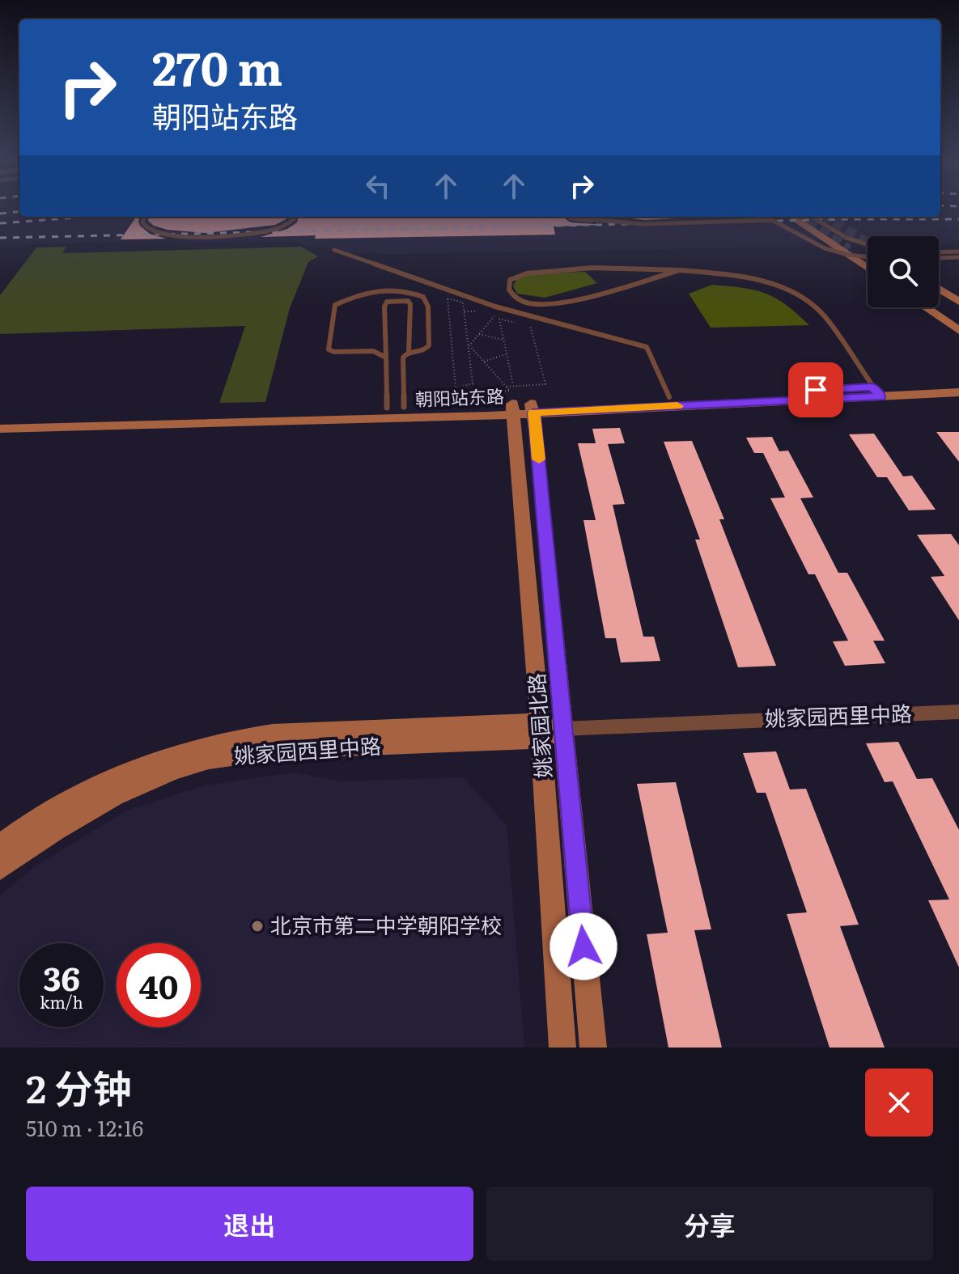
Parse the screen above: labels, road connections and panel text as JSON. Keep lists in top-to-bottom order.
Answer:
{
  "streets": {
    "main road": ["朝阳站东路", "姚家园西里中路", "姚家园北路"]
  },
  "crossings": [
    ["朝阳站东路", "姚家园北路"],
    ["姚家园西里中路", "姚家园北路"]
  ],
  "places": ["北京市第二中学朝阳学校"],
  "page": {
    "turn": ["270 m", "朝阳站东路"],
    "speed": "36 km/h",
    "limit": "40",
    "heading": ["2 分钟", "510 m · 12:16"],
    "buttons": ["退出", "分享"]
  }
}
